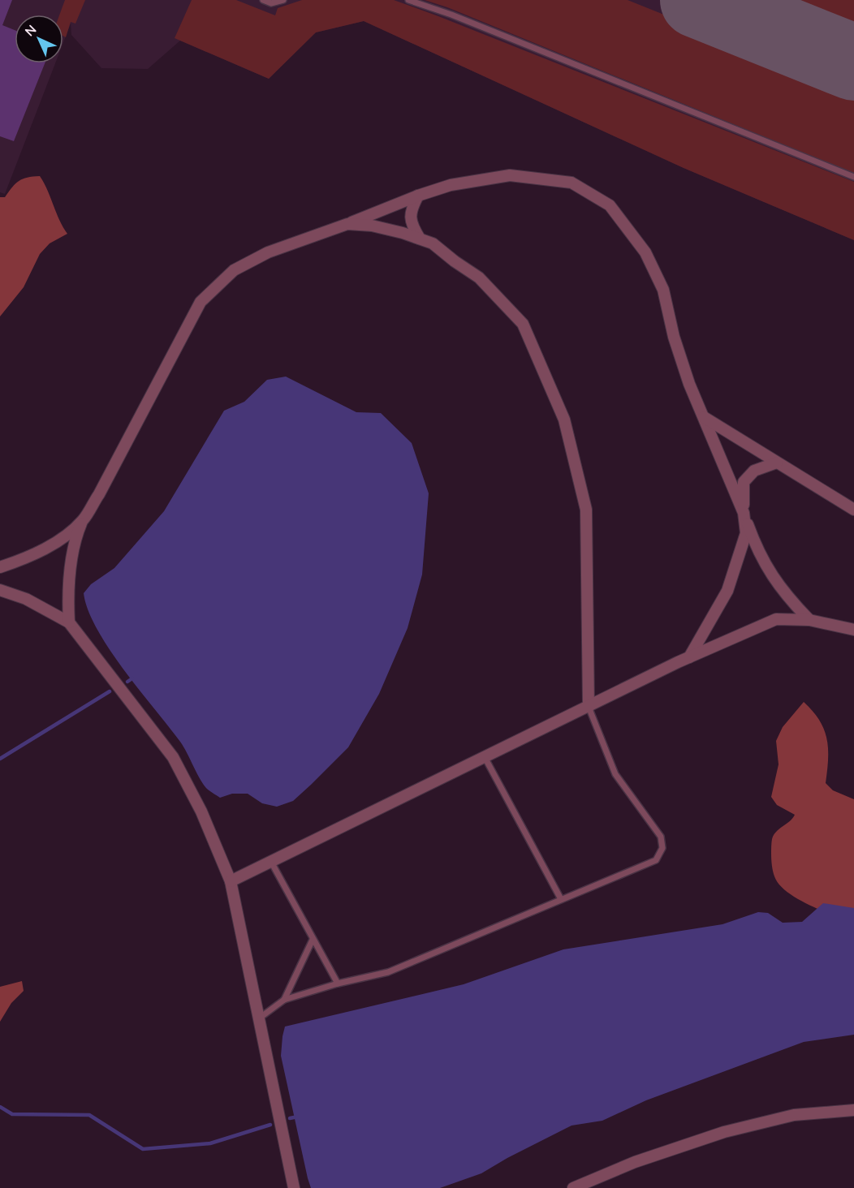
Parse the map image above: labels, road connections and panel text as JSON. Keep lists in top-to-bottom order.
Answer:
{
  "north": "top left"
}
